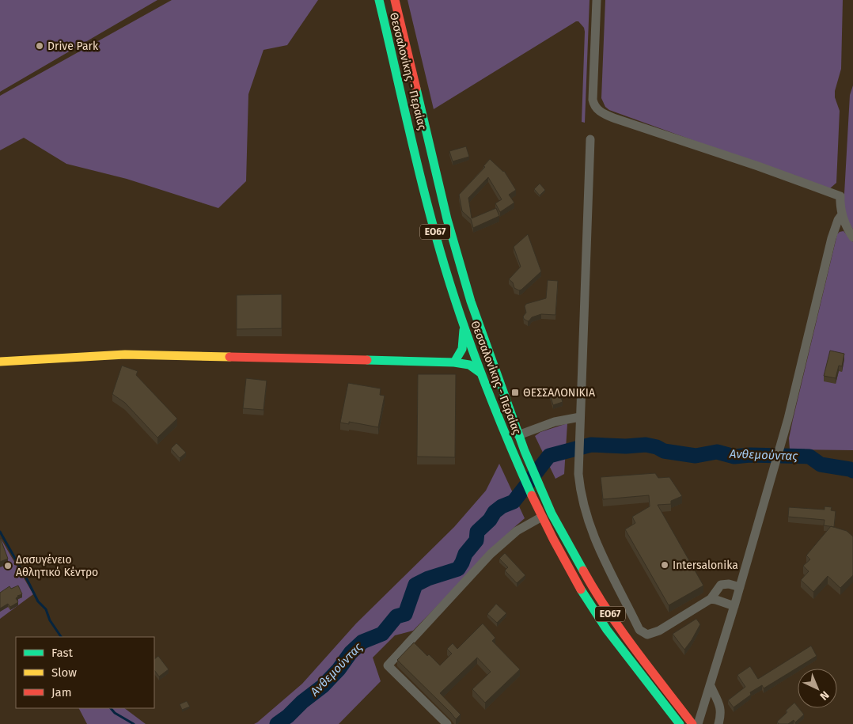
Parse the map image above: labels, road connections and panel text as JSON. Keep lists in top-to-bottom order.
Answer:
{
  "streets": {
    "main road": ["Θεσσαλονίκης - Περαίας", "ΕΟ67"]
  },
  "water": ["Ανθεμούντας"],
  "places": {
    "other": ["Drive Park", "Intersalonika", "Δασυγένειο Αθλητικό Κέντρο"],
    "transit": ["ΘΕΣΣΑΛΟΝΙΚΙΑ"]
  },
  "legend": ["Fast", "Slow", "Jam"],
  "north": "bottom right"
}
